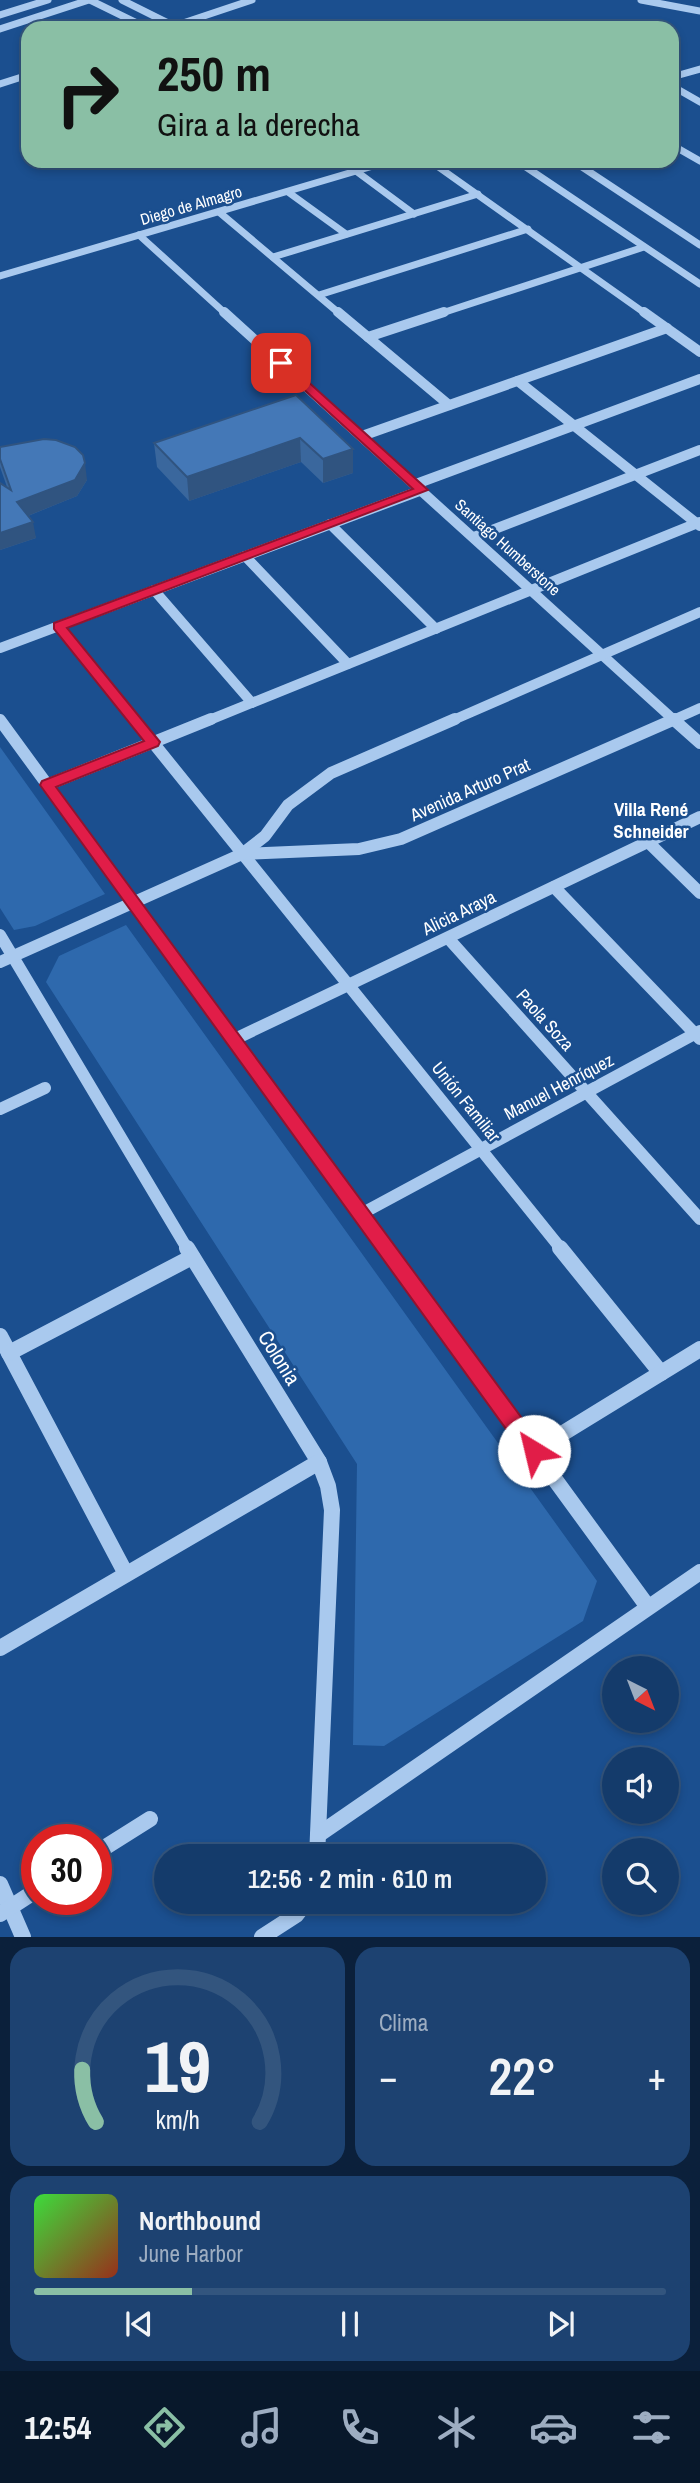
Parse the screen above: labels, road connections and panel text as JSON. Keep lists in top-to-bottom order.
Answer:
{
  "streets": {
    "street": [
      "Diego de Almagro",
      "Santiago Humberstone",
      "Avenida Arturo Prat",
      "Alicia Araya",
      "Paola Soza",
      "Manuel Henríquez",
      "Unión Familiar",
      "Colonia"
    ]
  },
  "crossings": [
    ["Diego de Almagro", "Santiago Humberstone"],
    ["Santiago Humberstone", "Avenida Arturo Prat"],
    ["Avenida Arturo Prat", "Unión Familiar"],
    ["Avenida Arturo Prat", "Colonia"],
    ["Alicia Araya", "Paola Soza"],
    ["Alicia Araya", "Unión Familiar"],
    ["Paola Soza", "Manuel Henríquez"],
    ["Manuel Henríquez", "Unión Familiar"]
  ],
  "districts": ["Villa René Schneider"],
  "north": "bottom right",
  "page": {
    "turn": ["250 m", "Gira a la derecha"],
    "limit": "30",
    "trip": "12:56 · 2 min · 610 m",
    "tile": "Clima",
    "heat": ["−", "22°", "+"],
    "song": ["Northbound", "June Harbor"],
    "tabs": "12:54",
    "gauge": ["19", "km/h"]
  }
}
